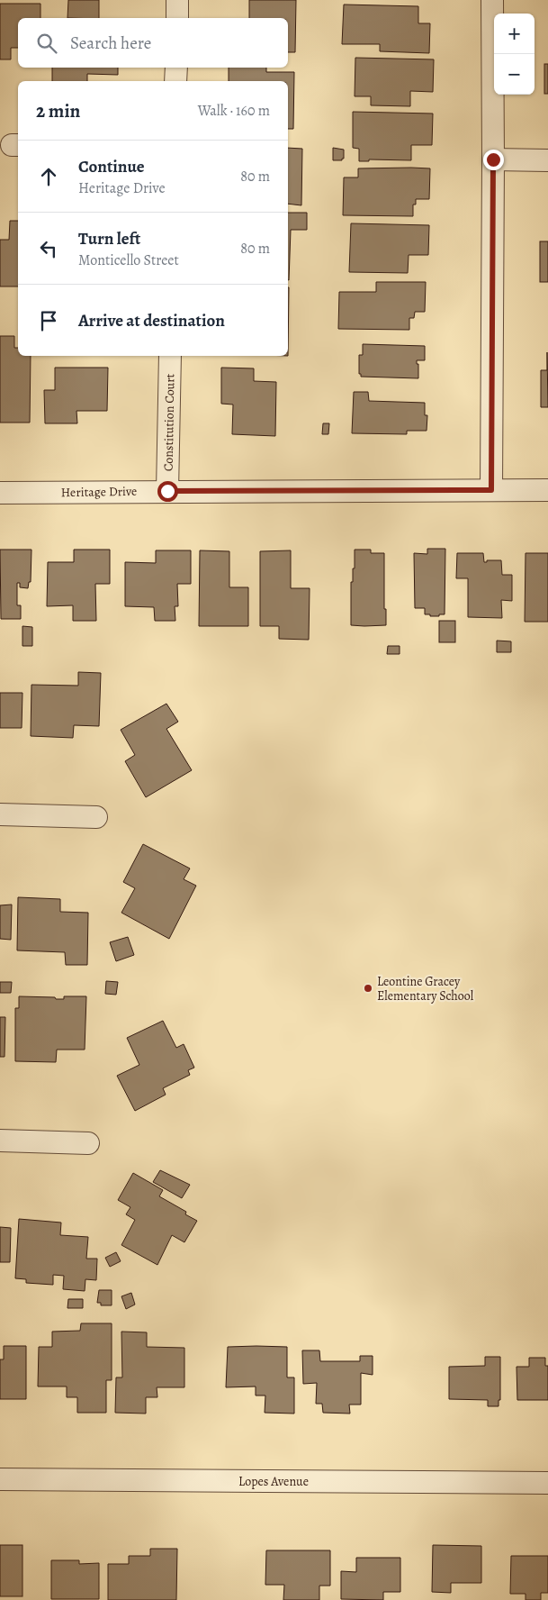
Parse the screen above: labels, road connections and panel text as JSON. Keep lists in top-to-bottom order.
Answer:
{
  "streets": {
    "street": ["Constitution Court", "Heritage Drive", "Lopes Avenue"]
  },
  "crossings": [
    ["Constitution Court", "Heritage Drive"]
  ],
  "places": ["Leontine Gracey Elementary School"],
  "page": {
    "map_buttons": ["+", "−"],
    "search": "Search here",
    "heading": ["2 min", "Walk · 160 m"],
    "list": [
      ["Continue", "Heritage Drive", "80 m"],
      ["Turn left", "Monticello Street", "80 m"],
      "Arrive at destination"
    ]
  }
}
